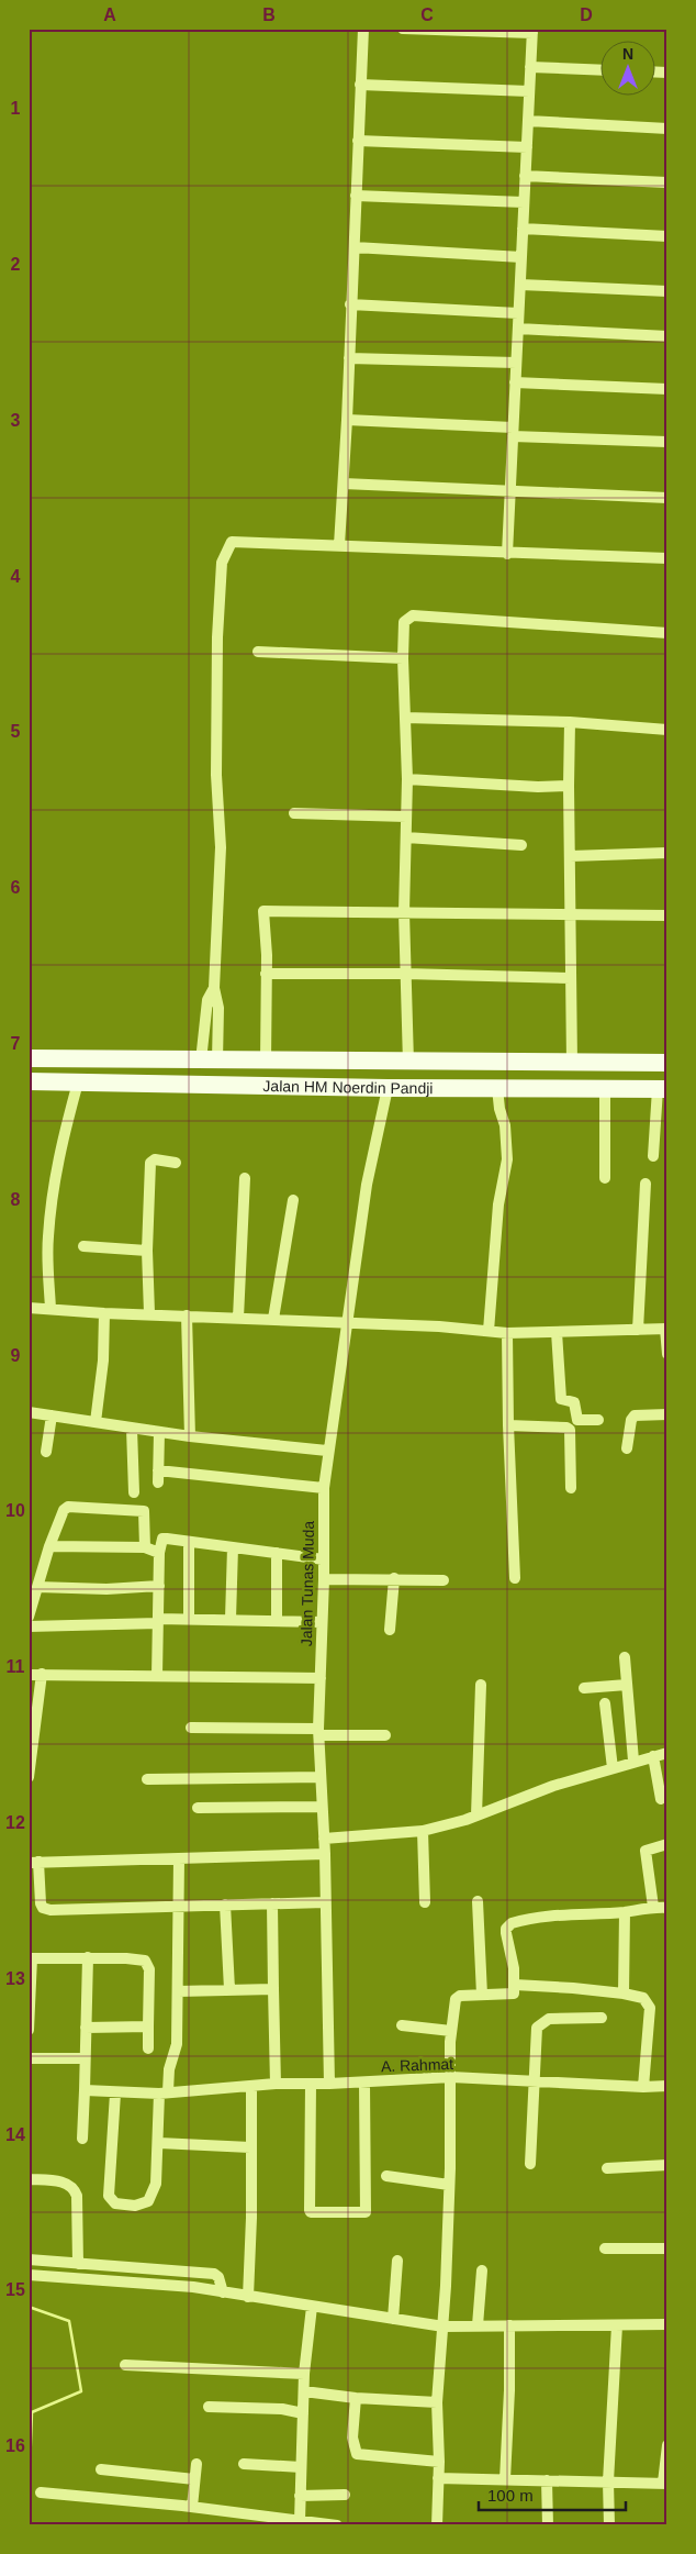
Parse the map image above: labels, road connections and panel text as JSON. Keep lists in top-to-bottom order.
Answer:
{
  "streets": {
    "main road": ["Jalan HM Noerdin Pandji"],
    "street": ["Jalan Tunas Muda", "A. Rahmat"]
  },
  "crossings": [
    ["Jalan HM Noerdin Pandji", "Jalan Tunas Muda"],
    ["Jalan Tunas Muda", "A. Rahmat"]
  ],
  "scale_bar": "100 m",
  "north": "top",
  "grid": {
    "columns": [
      "A",
      "B",
      "C",
      "D"
    ],
    "rows": [
      "1",
      "2",
      "3",
      "4",
      "5",
      "6",
      "7",
      "8",
      "9",
      "10",
      "11",
      "12",
      "13",
      "14",
      "15",
      "16"
    ]
  }
}
